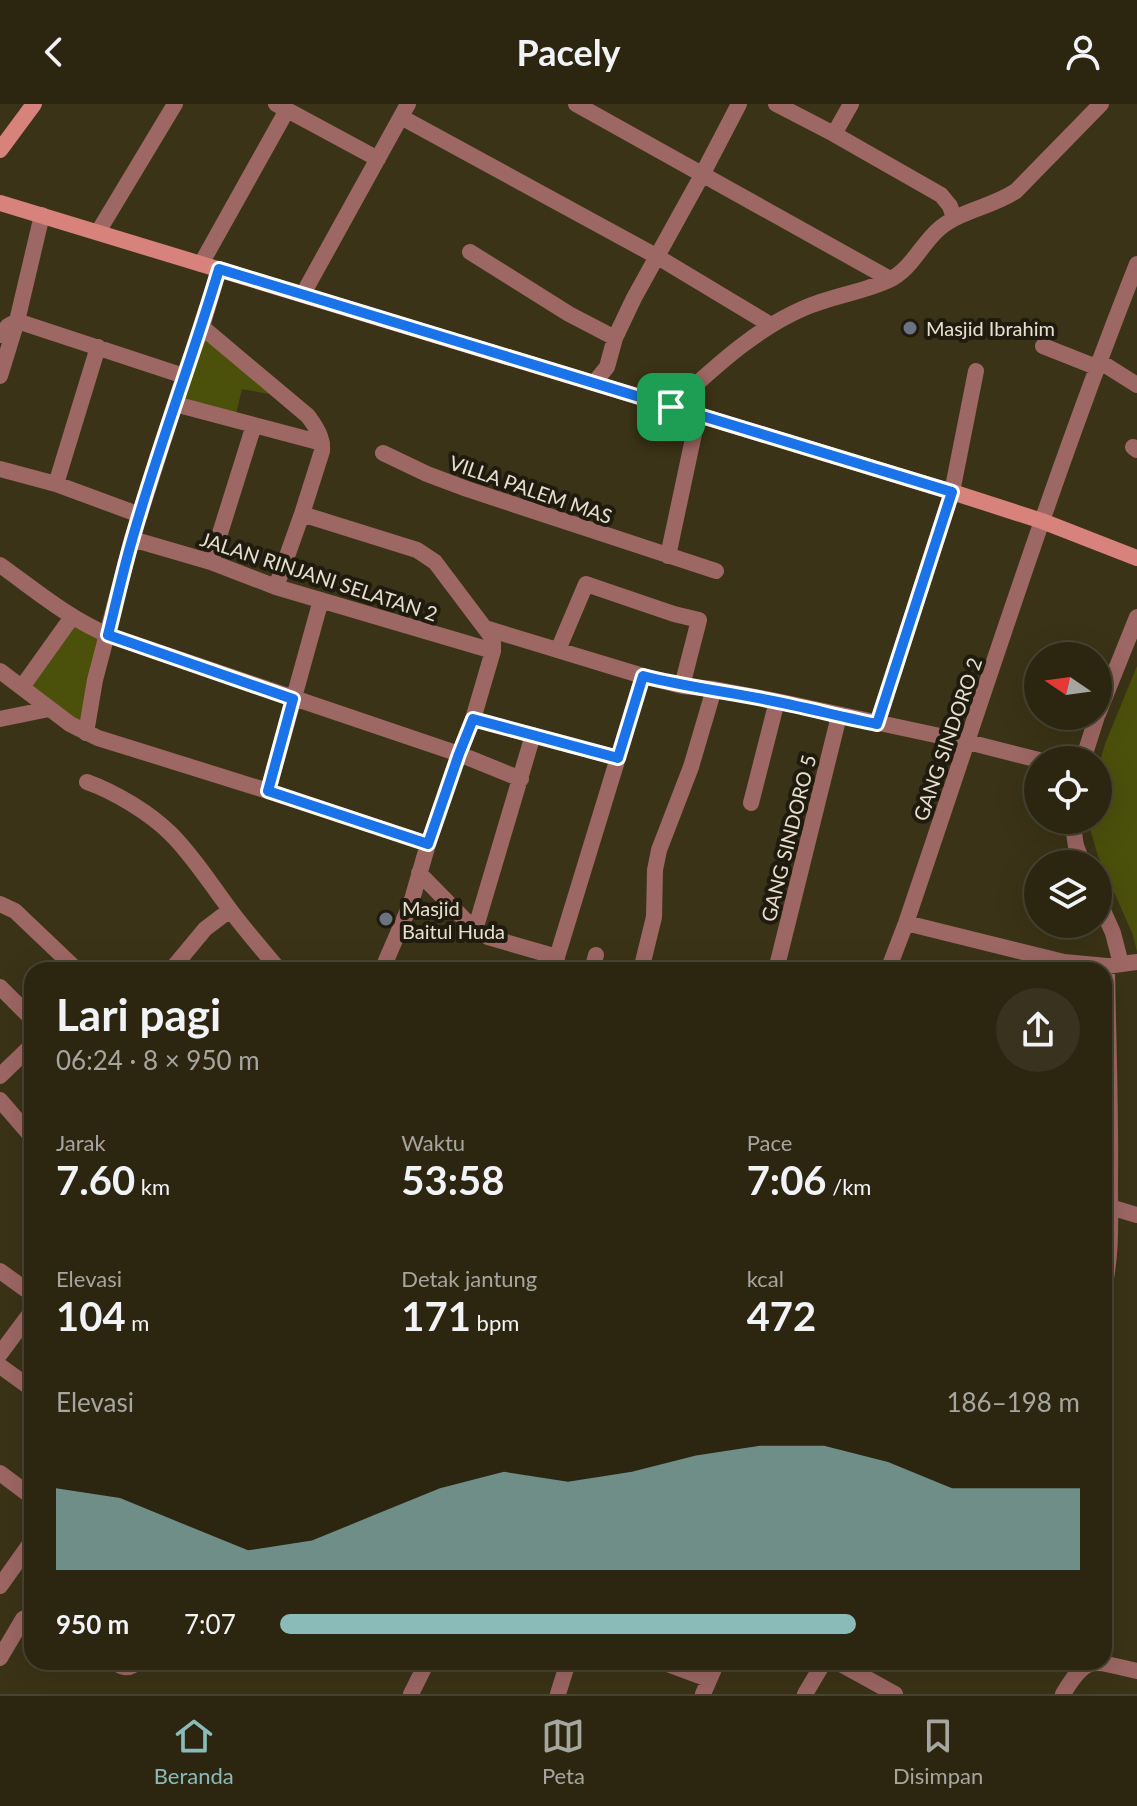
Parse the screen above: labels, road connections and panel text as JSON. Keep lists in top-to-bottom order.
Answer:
{
  "streets": {
    "street": [
      "VILLA PALEM MAS",
      "JALAN RINJANI SELATAN 2",
      "GANG SINDORO 2",
      "GANG SINDORO 5"
    ]
  },
  "places": ["Masjid Ibrahim", "Masjid Baitul Huda"],
  "north": "left",
  "page": {
    "header": "Pacely",
    "heading": ["Lari pagi", "06:24 · 8 × 950 m"],
    "stats": [
      ["Jarak", "7.60 km"],
      ["Waktu", "53:58"],
      ["Pace", "7:06 /km"],
      ["Elevasi", "104 m"],
      ["Detak jantung", "171 bpm"],
      ["kcal", "472"]
    ],
    "chart": ["Elevasi", "186–198 m"],
    "list": [
      {
        "name": "950 m",
        "note": "7:07"
      }
    ],
    "tabs": ["Beranda", "Peta", "Disimpan"]
  }
}
